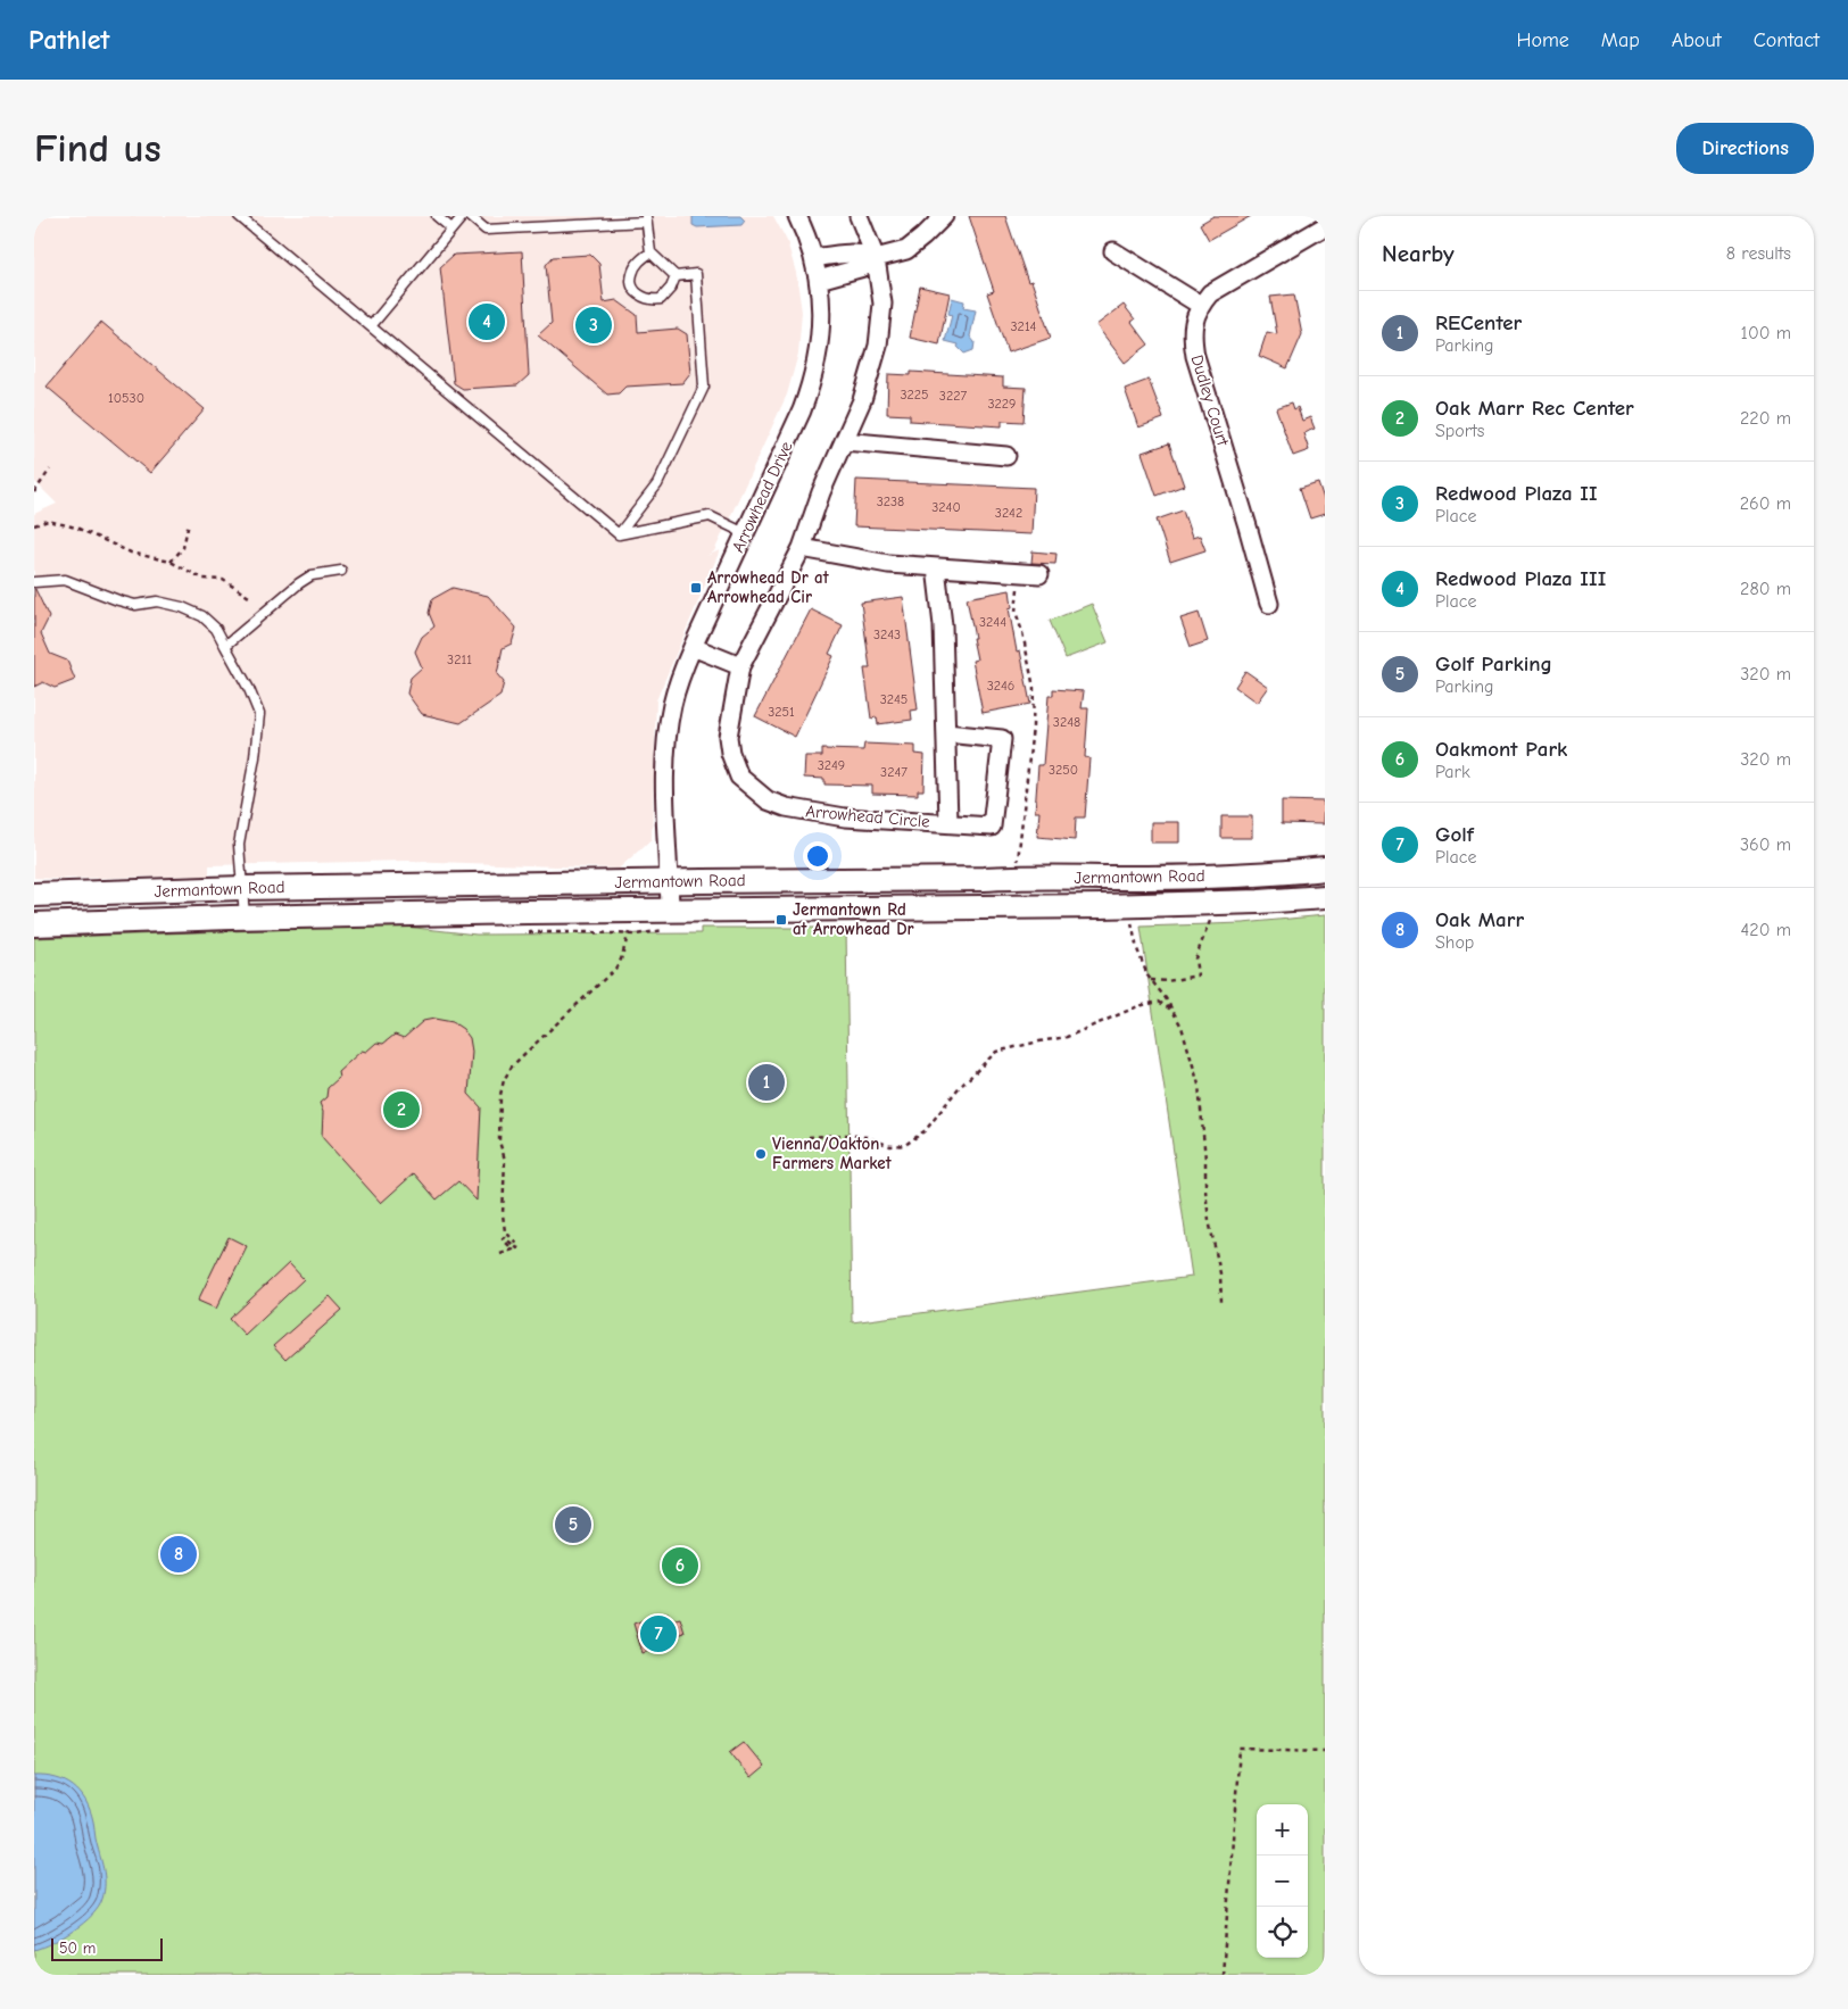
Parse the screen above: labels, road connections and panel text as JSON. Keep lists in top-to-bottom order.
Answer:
{
  "streets": {
    "main road": ["Jermantown Road"],
    "street": ["Dudley Court", "Arrowhead Drive", "Arrowhead Circle"]
  },
  "crossings": [
    ["Arrowhead Drive", "Jermantown Road"]
  ],
  "places": {
    "transit": ["Arrowhead Dr at Arrowhead Cir", "Jermantown Rd at Arrowhead Dr"],
    "other": ["Vienna/Oakton Farmers Market"]
  },
  "house_numbers": [
    "3214",
    "3225",
    "3227",
    "10530",
    "3229",
    "3238",
    "3240",
    "3242",
    "3244",
    "3243",
    "3211",
    "3246",
    "3245",
    "3251",
    "3248",
    "3249",
    "3250",
    "3247"
  ],
  "scale_bar": "50 m",
  "page": {
    "header": "Pathlet",
    "nav": [
      "Home",
      "Map",
      "About",
      "Contact"
    ],
    "buttons": "Directions",
    "title": "Find us",
    "heading": ["Nearby", "8 results"],
    "list": [
      {
        "mark": "1",
        "name": "RECenter",
        "note": "Parking",
        "value": "100 m"
      },
      {
        "mark": "2",
        "name": "Oak Marr Rec Center",
        "note": "Sports",
        "value": "220 m"
      },
      {
        "mark": "3",
        "name": "Redwood Plaza II",
        "note": "Place",
        "value": "260 m"
      },
      {
        "mark": "4",
        "name": "Redwood Plaza III",
        "note": "Place",
        "value": "280 m"
      },
      {
        "mark": "5",
        "name": "Golf Parking",
        "note": "Parking",
        "value": "320 m"
      },
      {
        "mark": "6",
        "name": "Oakmont Park",
        "note": "Park",
        "value": "320 m"
      },
      {
        "mark": "7",
        "name": "Golf",
        "note": "Place",
        "value": "360 m"
      },
      {
        "mark": "8",
        "name": "Oak Marr",
        "note": "Shop",
        "value": "420 m"
      }
    ],
    "pins": [
      "4",
      "3",
      "1",
      "2",
      "5",
      "8",
      "6",
      "7"
    ],
    "map_buttons": ["+", "−"],
    "scale": "50 m"
  }
}
